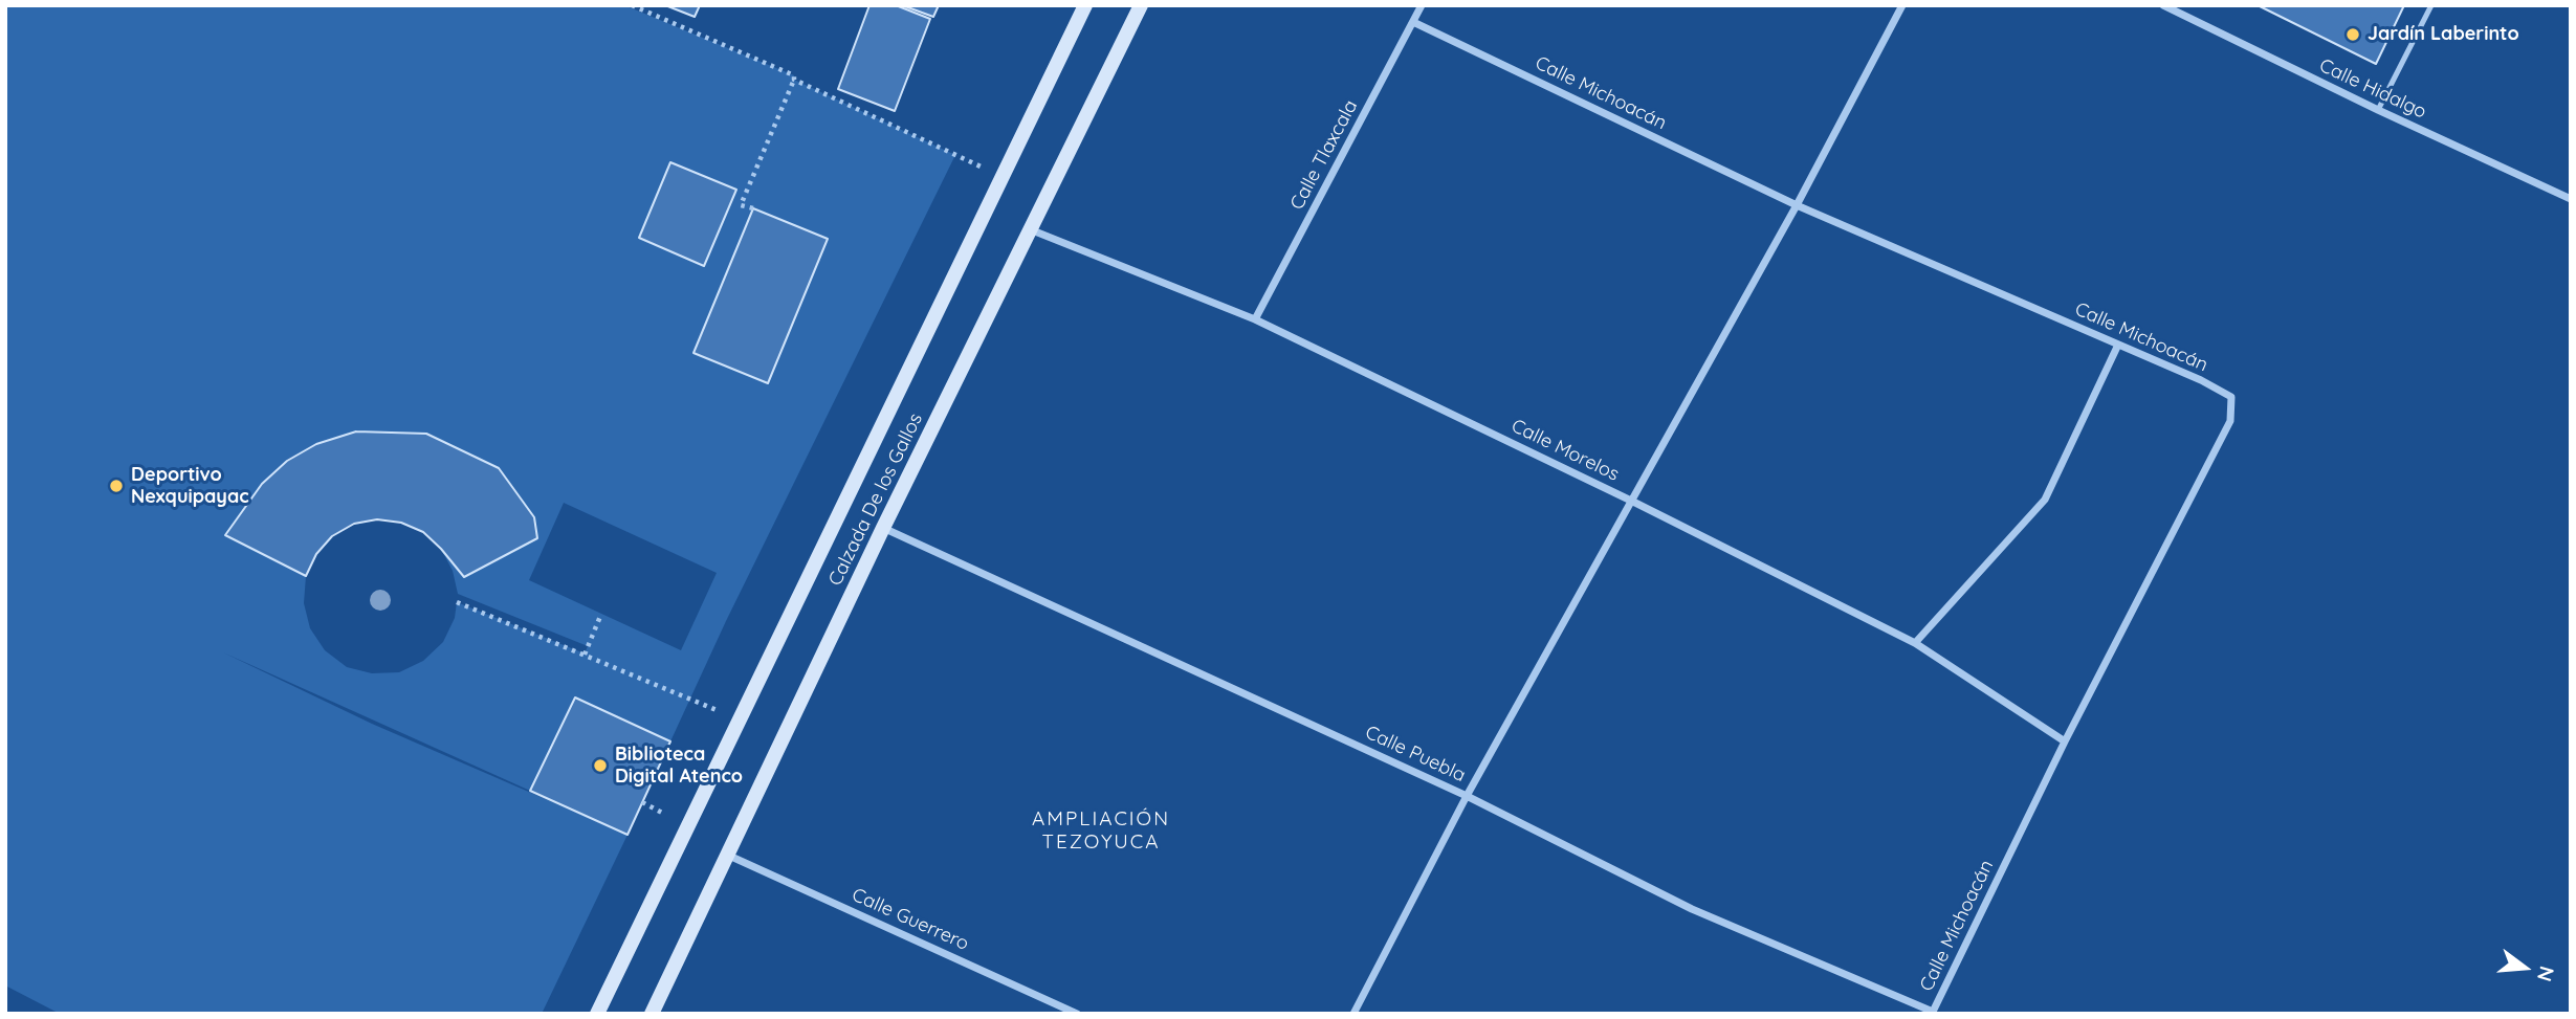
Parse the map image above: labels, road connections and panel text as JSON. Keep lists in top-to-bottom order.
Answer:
{
  "streets": {
    "main road": ["Calzada De los Gallos"],
    "street": [
      "Calle Hidalgo",
      "Calle Michoacán",
      "Calle Tlaxcala",
      "Calle Morelos",
      "Calle Puebla",
      "Calle Guerrero"
    ]
  },
  "crossings": [
    ["Calle Michoacán", "Calle Tlaxcala"],
    ["Calle Michoacán", "Calle Morelos"],
    ["Calle Michoacán", "Calle Puebla"],
    ["Calle Tlaxcala", "Calle Morelos"],
    ["Calle Morelos", "Calzada De los Gallos"],
    ["Calzada De los Gallos", "Calle Puebla"],
    ["Calzada De los Gallos", "Calle Guerrero"]
  ],
  "districts": ["AMPLIACIÓN TEZOYUCA"],
  "places": ["Jardín Laberinto", "Deportivo Nexquipayac", "Biblioteca Digital Atenco"],
  "north": "right"
}
